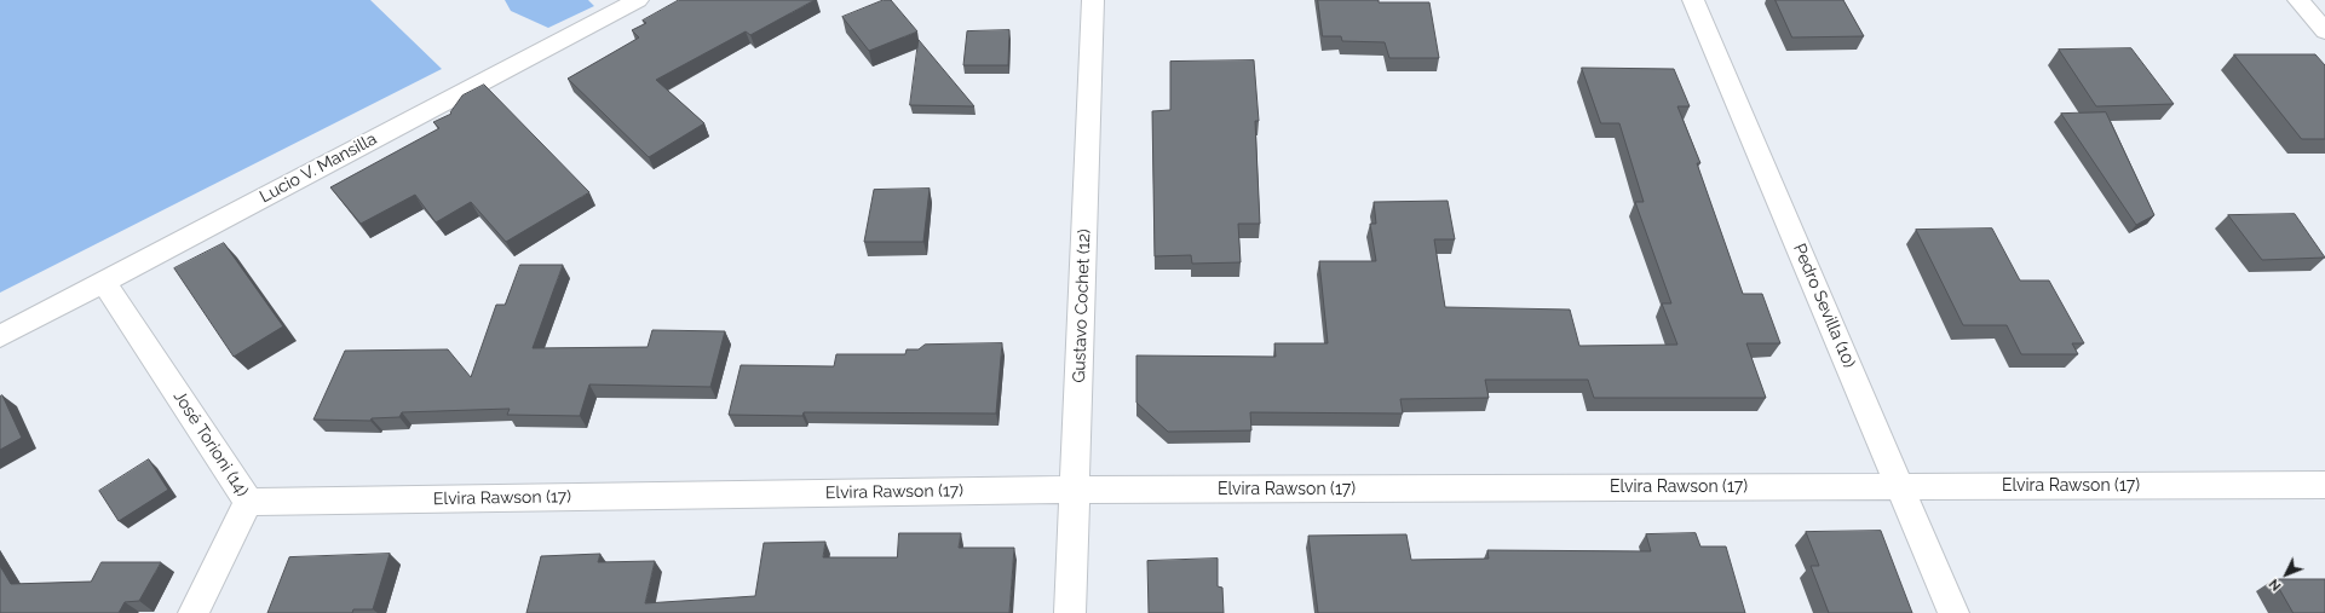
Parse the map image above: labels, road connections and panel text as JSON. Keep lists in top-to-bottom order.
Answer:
{
  "streets": {
    "street": [
      "Lucio V. Mansilla",
      "Gustavo Cochet (12)",
      "Pedro Sevilla (10)",
      "José Torioni (14)",
      "Elvira Rawson (17)"
    ]
  },
  "crossings": [
    ["Lucio V. Mansilla", "José Torioni (14)"],
    ["Gustavo Cochet (12)", "Elvira Rawson (17)"],
    ["Pedro Sevilla (10)", "Elvira Rawson (17)"],
    ["José Torioni (14)", "Elvira Rawson (17)"]
  ],
  "north": "bottom left"
}
